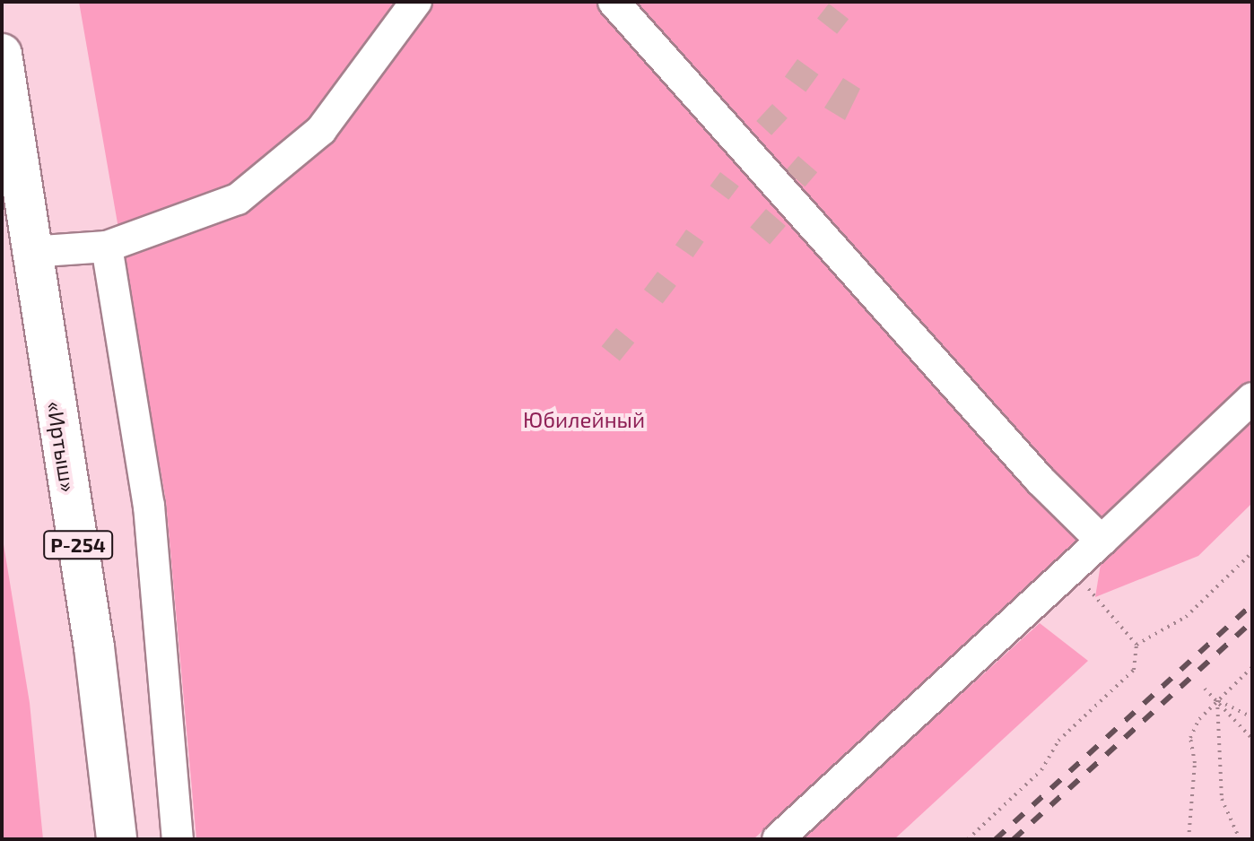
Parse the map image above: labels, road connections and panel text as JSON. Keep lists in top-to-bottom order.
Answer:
{
  "streets": {
    "main road": ["«Иртыш»", "Р-254"]
  },
  "parks": ["Юбилейный"]
}
